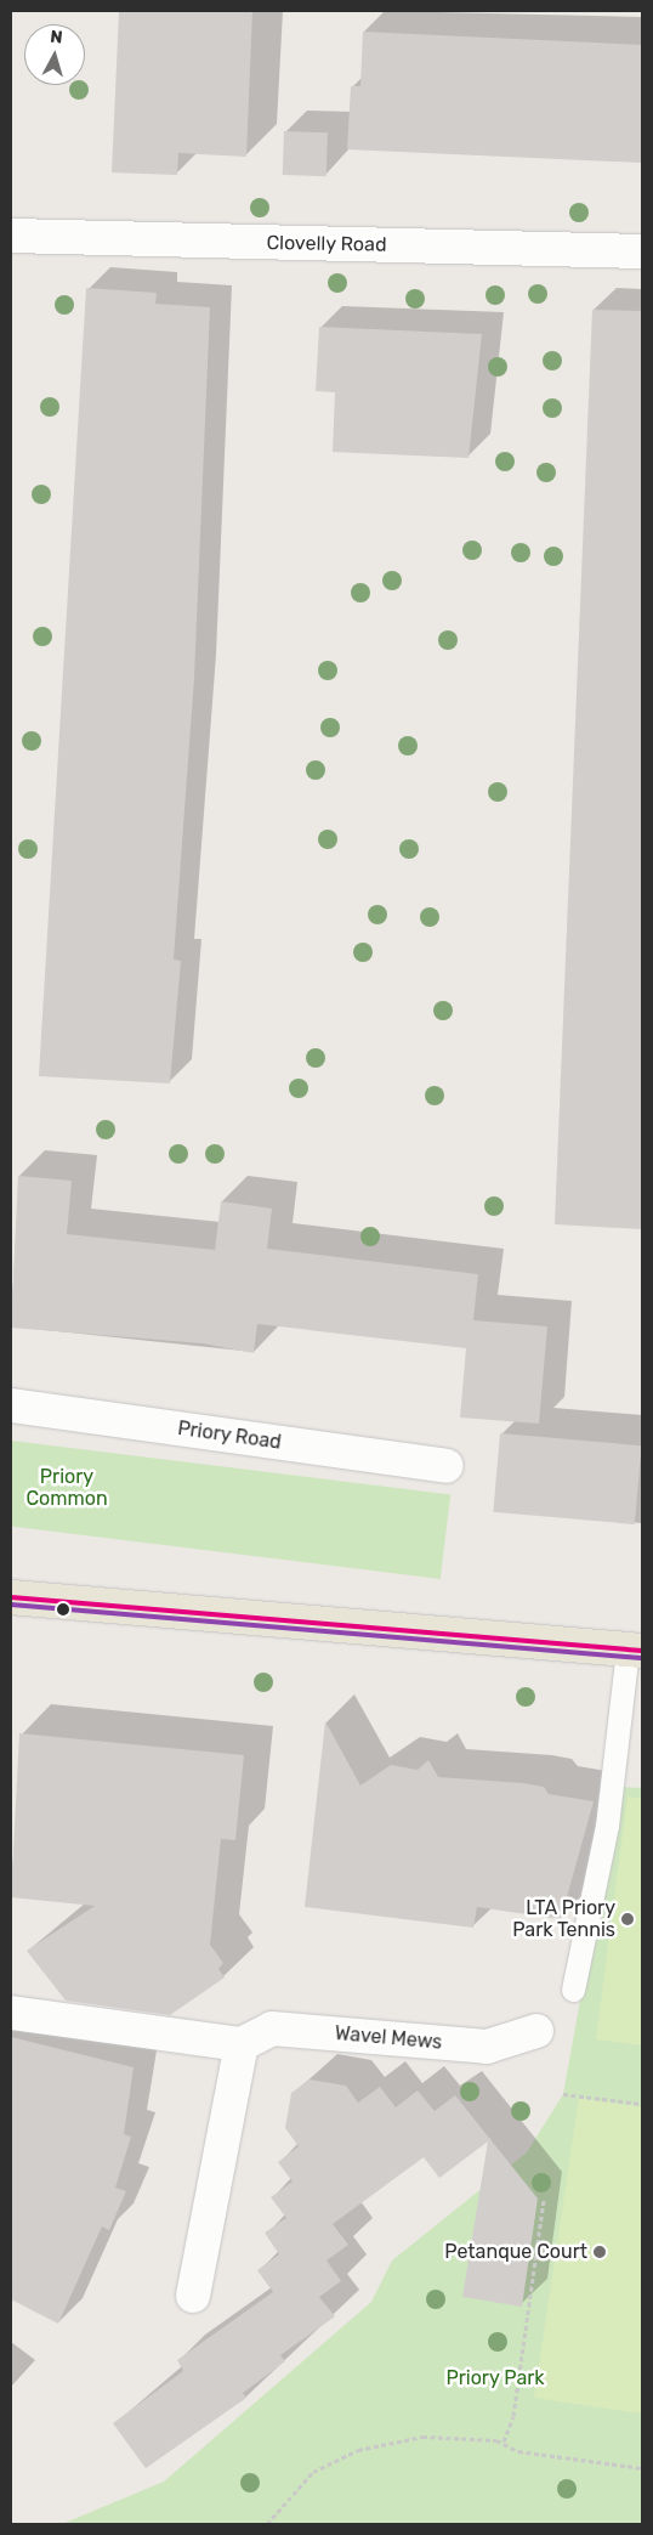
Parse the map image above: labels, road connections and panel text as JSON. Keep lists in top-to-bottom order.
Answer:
{
  "streets": {
    "street": ["Clovelly Road", "Priory Road", "Wavel Mews"]
  },
  "parks": ["Priory Common", "Priory Park"],
  "places": ["LTA Priory Park Tennis", "Petanque Court"],
  "north": "top"
}
